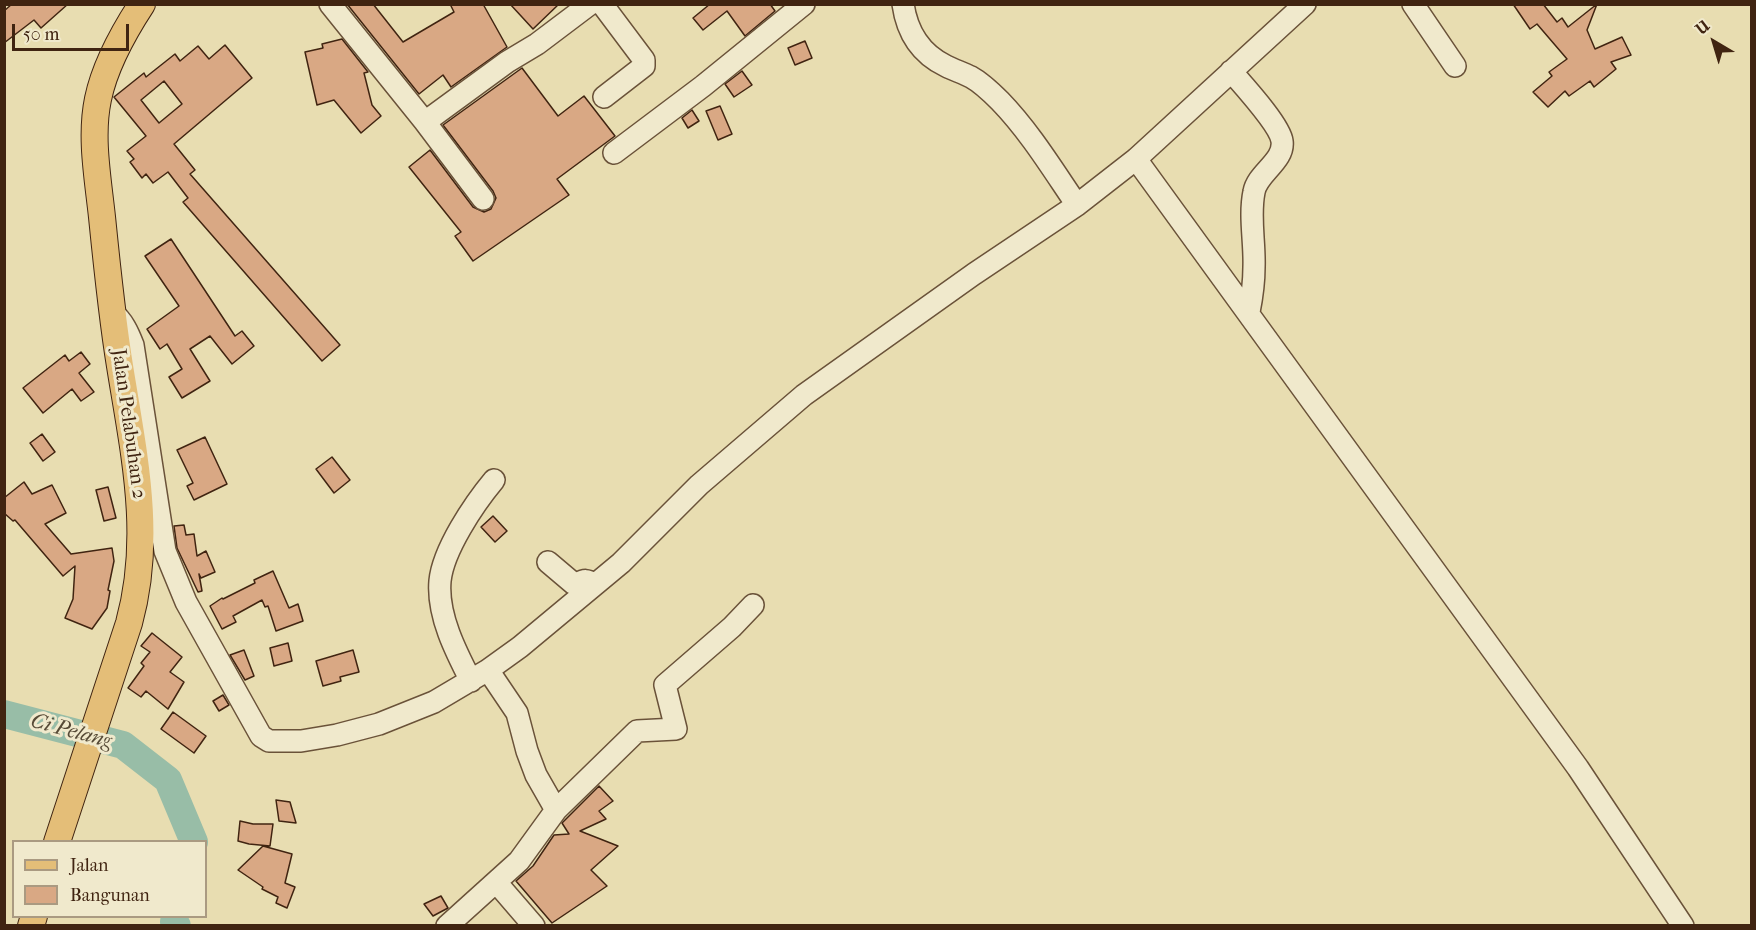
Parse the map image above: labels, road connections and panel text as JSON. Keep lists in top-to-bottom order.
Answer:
{
  "streets": {
    "main road": ["Jalan Pelabuhan 2"]
  },
  "water": ["Ci Pelang"],
  "legend": ["Jalan", "Bangunan"],
  "scale_bar": "50 m",
  "north": "top left"
}
